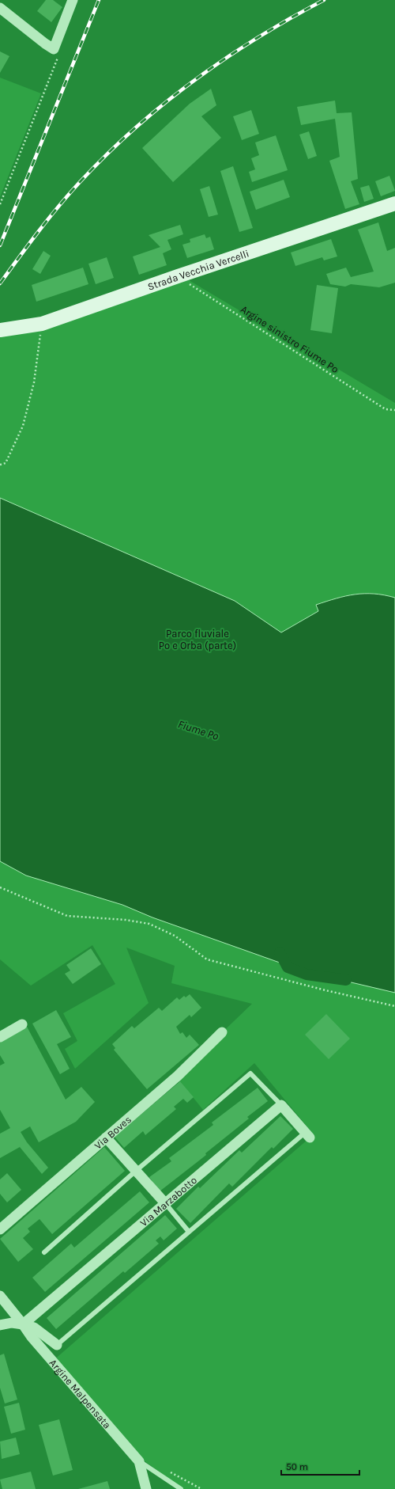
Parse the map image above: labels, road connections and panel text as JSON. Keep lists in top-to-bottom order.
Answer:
{
  "streets": {
    "street": [
      "Strada Vecchia Vercelli",
      "Via Boves",
      "Via Marzabotto",
      "Argine Malpensata"
    ],
    "path": ["Argine sinistro Fiume Po"]
  },
  "crossings": [
    ["Strada Vecchia Vercelli", "Argine sinistro Fiume Po"],
    ["Via Marzabotto", "Argine Malpensata"]
  ],
  "water": ["Fiume Po"],
  "parks": ["Parco fluviale Po e Orba (parte)"],
  "scale_bar": "50 m"
}
